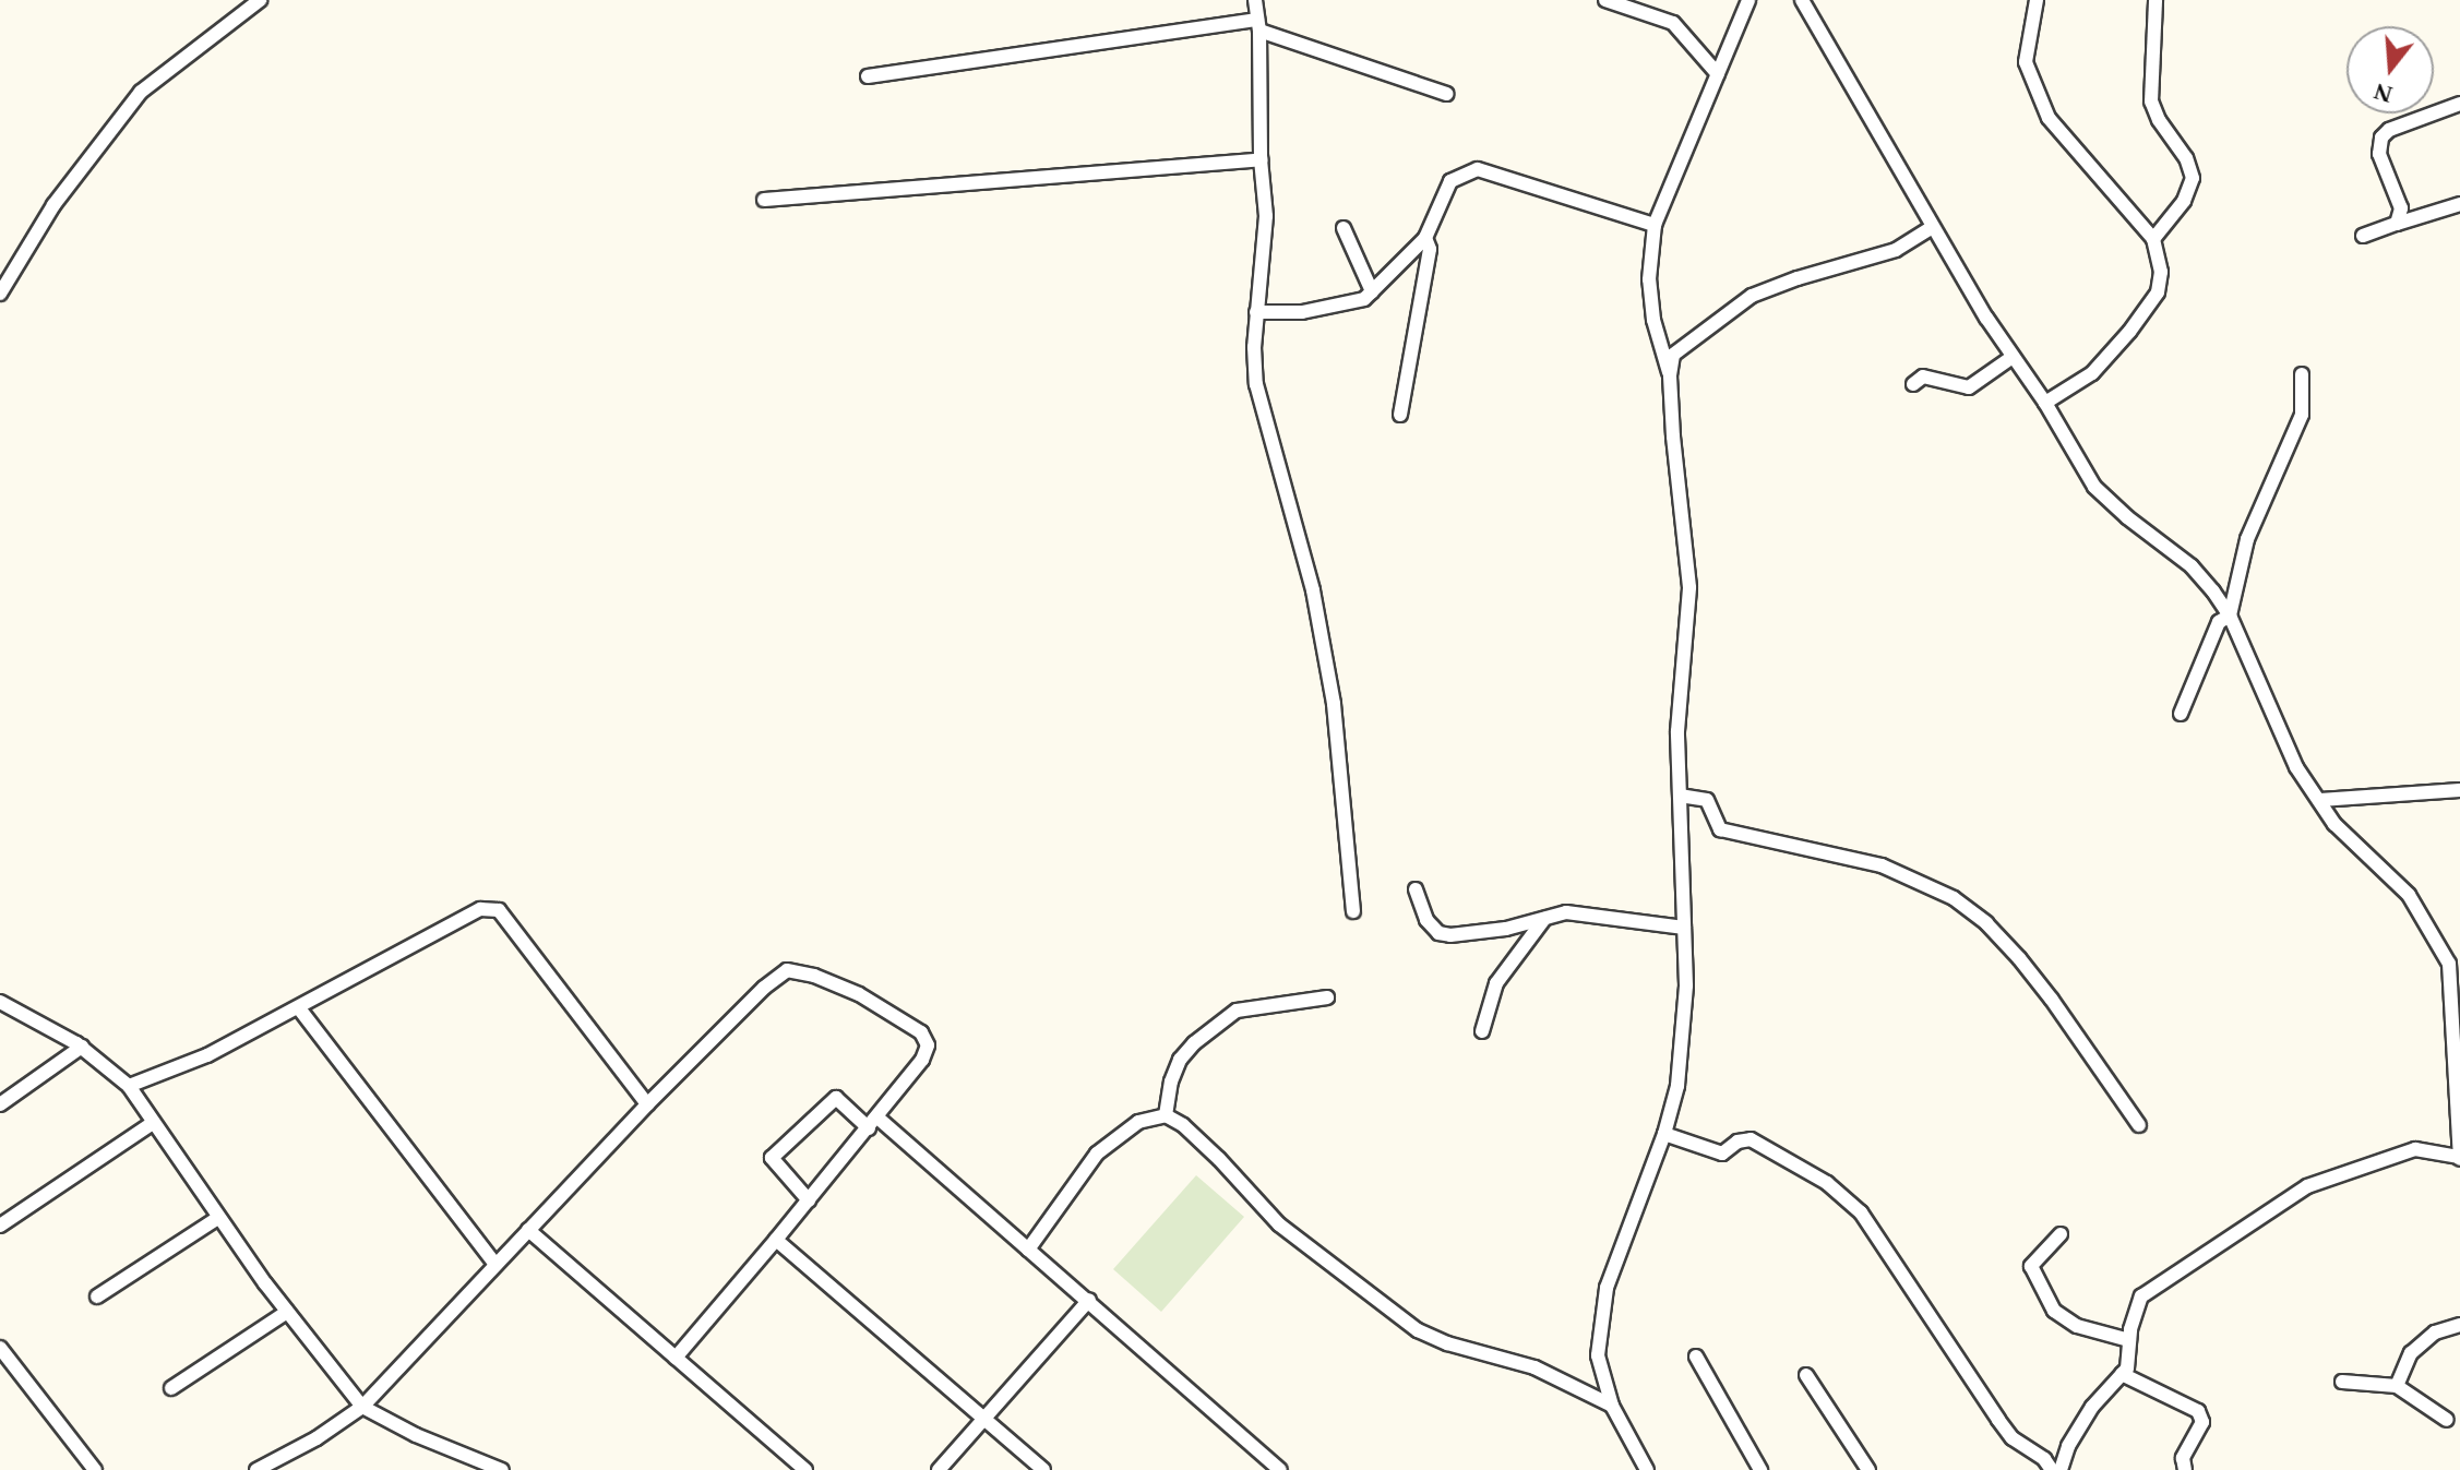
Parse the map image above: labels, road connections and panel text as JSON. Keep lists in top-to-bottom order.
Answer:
{
  "north": "bottom"
}
